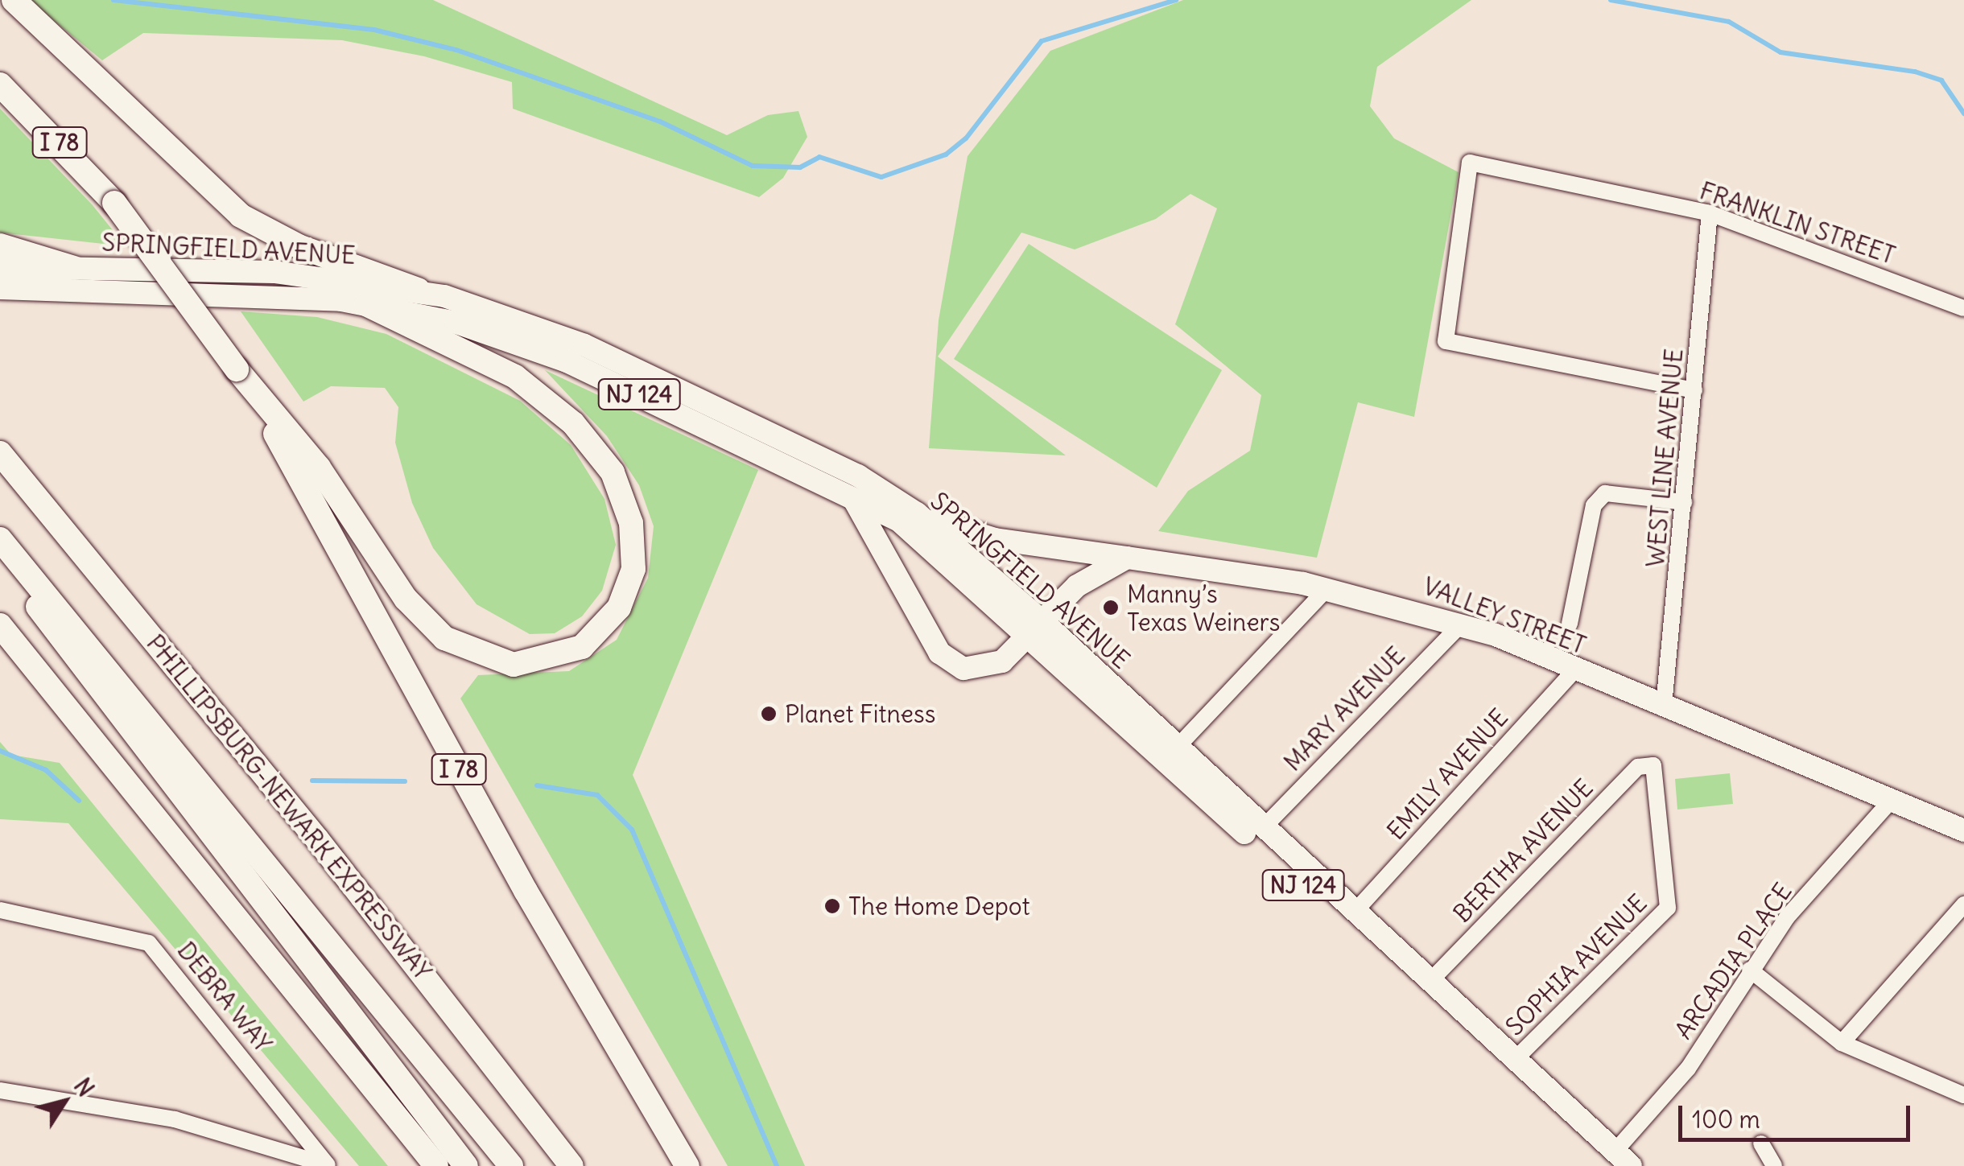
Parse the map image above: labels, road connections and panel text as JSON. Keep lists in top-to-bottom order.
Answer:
{
  "streets": {
    "highway": ["I 78", "PHILLIPSBURG-NEWARK EXPRESSWAY"],
    "main road": ["SPRINGFIELD AVENUE", "NJ 124", "VALLEY STREET"],
    "street": [
      "FRANKLIN STREET",
      "WEST LINE AVENUE",
      "MARY AVENUE",
      "EMILY AVENUE",
      "BERTHA AVENUE",
      "ARCADIA PLACE",
      "SOPHIA AVENUE",
      "DEBRA WAY"
    ]
  },
  "crossings": [
    ["FRANKLIN STREET", "WEST LINE AVENUE"],
    ["SPRINGFIELD AVENUE", "VALLEY STREET"],
    ["SPRINGFIELD AVENUE", "MARY AVENUE"],
    ["SPRINGFIELD AVENUE", "EMILY AVENUE"],
    ["SPRINGFIELD AVENUE", "BERTHA AVENUE"],
    ["SPRINGFIELD AVENUE", "ARCADIA PLACE"],
    ["SPRINGFIELD AVENUE", "SOPHIA AVENUE"],
    ["WEST LINE AVENUE", "VALLEY STREET"],
    ["VALLEY STREET", "MARY AVENUE"],
    ["VALLEY STREET", "EMILY AVENUE"],
    ["VALLEY STREET", "ARCADIA PLACE"],
    ["BERTHA AVENUE", "SOPHIA AVENUE"]
  ],
  "places": ["Manny’s Texas Weiners", "Planet Fitness", "The Home Depot"],
  "scale_bar": "100 m",
  "north": "top right"
}
